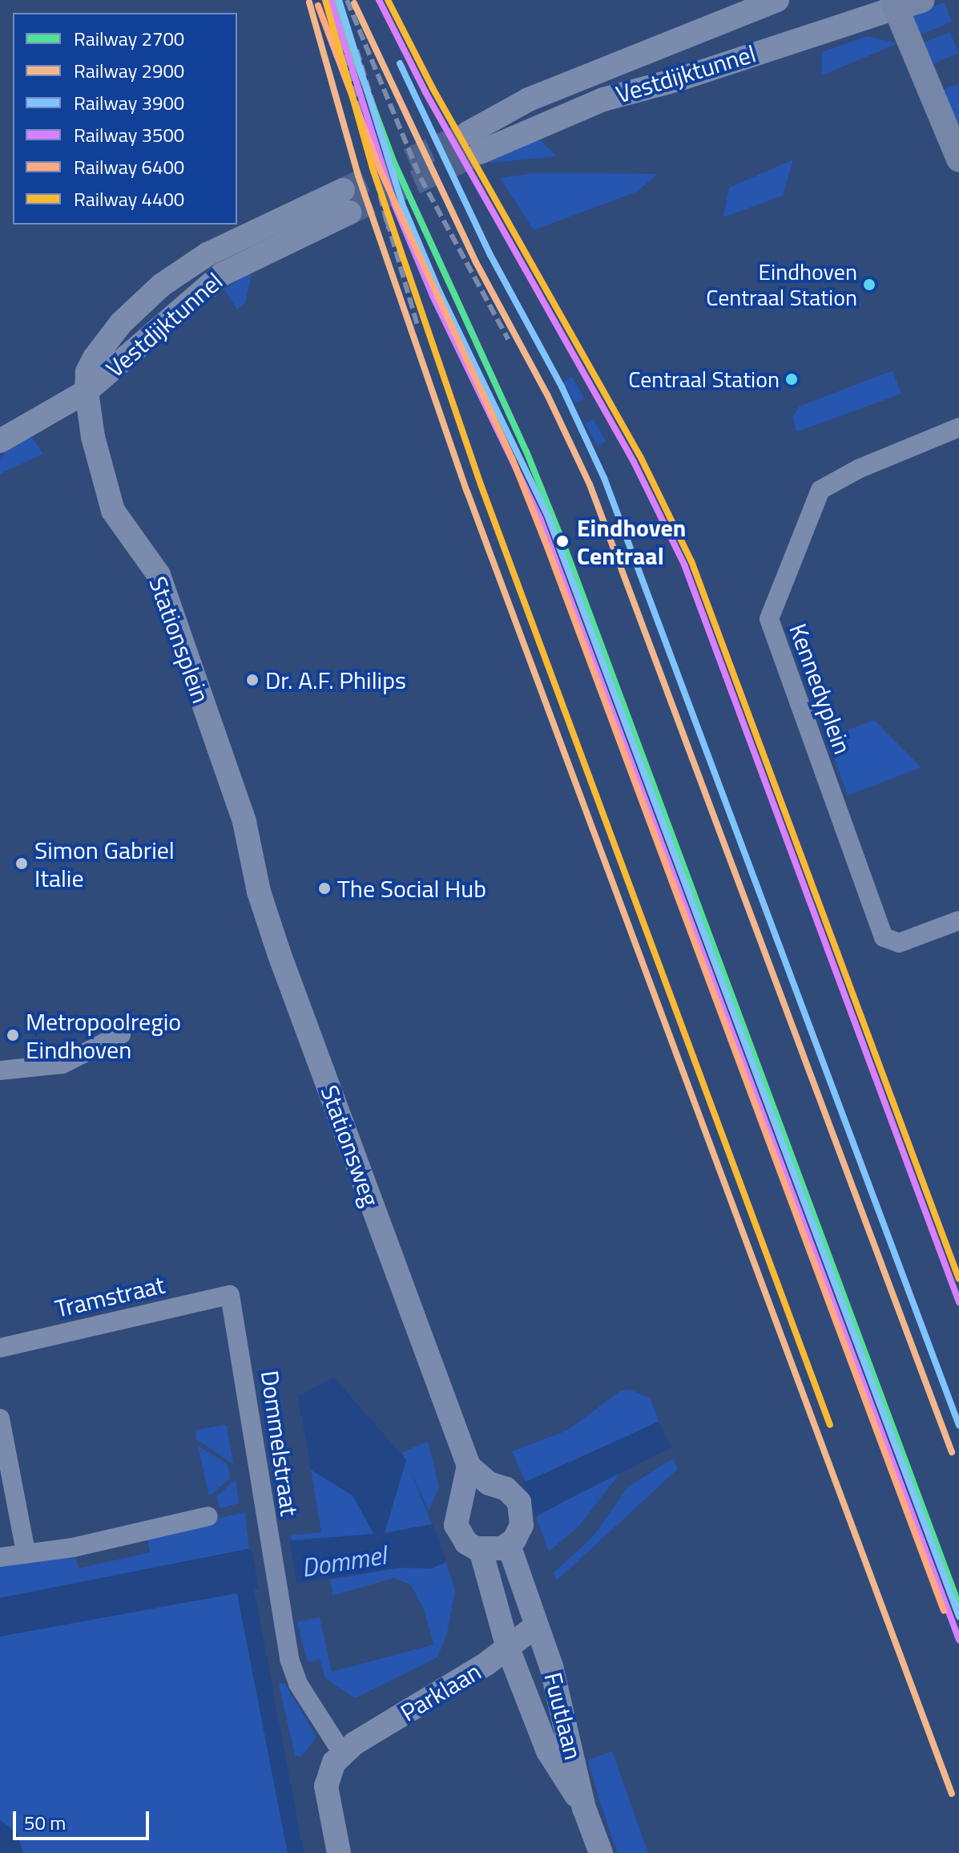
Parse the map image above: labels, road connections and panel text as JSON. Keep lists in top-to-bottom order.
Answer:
{
  "streets": {
    "street": [
      "Vestdijktunnel",
      "Stationsplein",
      "Kennedyplein",
      "Stationsweg",
      "Tramstraat",
      "Dommelstraat",
      "Parklaan",
      "Fuutlaan"
    ]
  },
  "crossings": [
    ["Vestdijktunnel", "Stationsplein"],
    ["Stationsplein", "Stationsweg"],
    ["Tramstraat", "Dommelstraat"],
    ["Dommelstraat", "Parklaan"],
    ["Parklaan", "Fuutlaan"]
  ],
  "water": ["Dommel"],
  "places": [
    "Eindhoven Centraal Station",
    "Centraal Station",
    "Eindhoven Centraal",
    "Dr. A.F. Philips",
    "Simon Gabriel Italie",
    "The Social Hub",
    "Metropoolregio Eindhoven"
  ],
  "lines": [
    "rail line 2700",
    "rail line 3900",
    "rail line 3500",
    "rail line 4400",
    "rail line 2900",
    "rail line 6400"
  ],
  "legend": [
    "Railway 2700",
    "Railway 2900",
    "Railway 3900",
    "Railway 3500",
    "Railway 6400",
    "Railway 4400"
  ],
  "scale_bar": "50 m"
}
